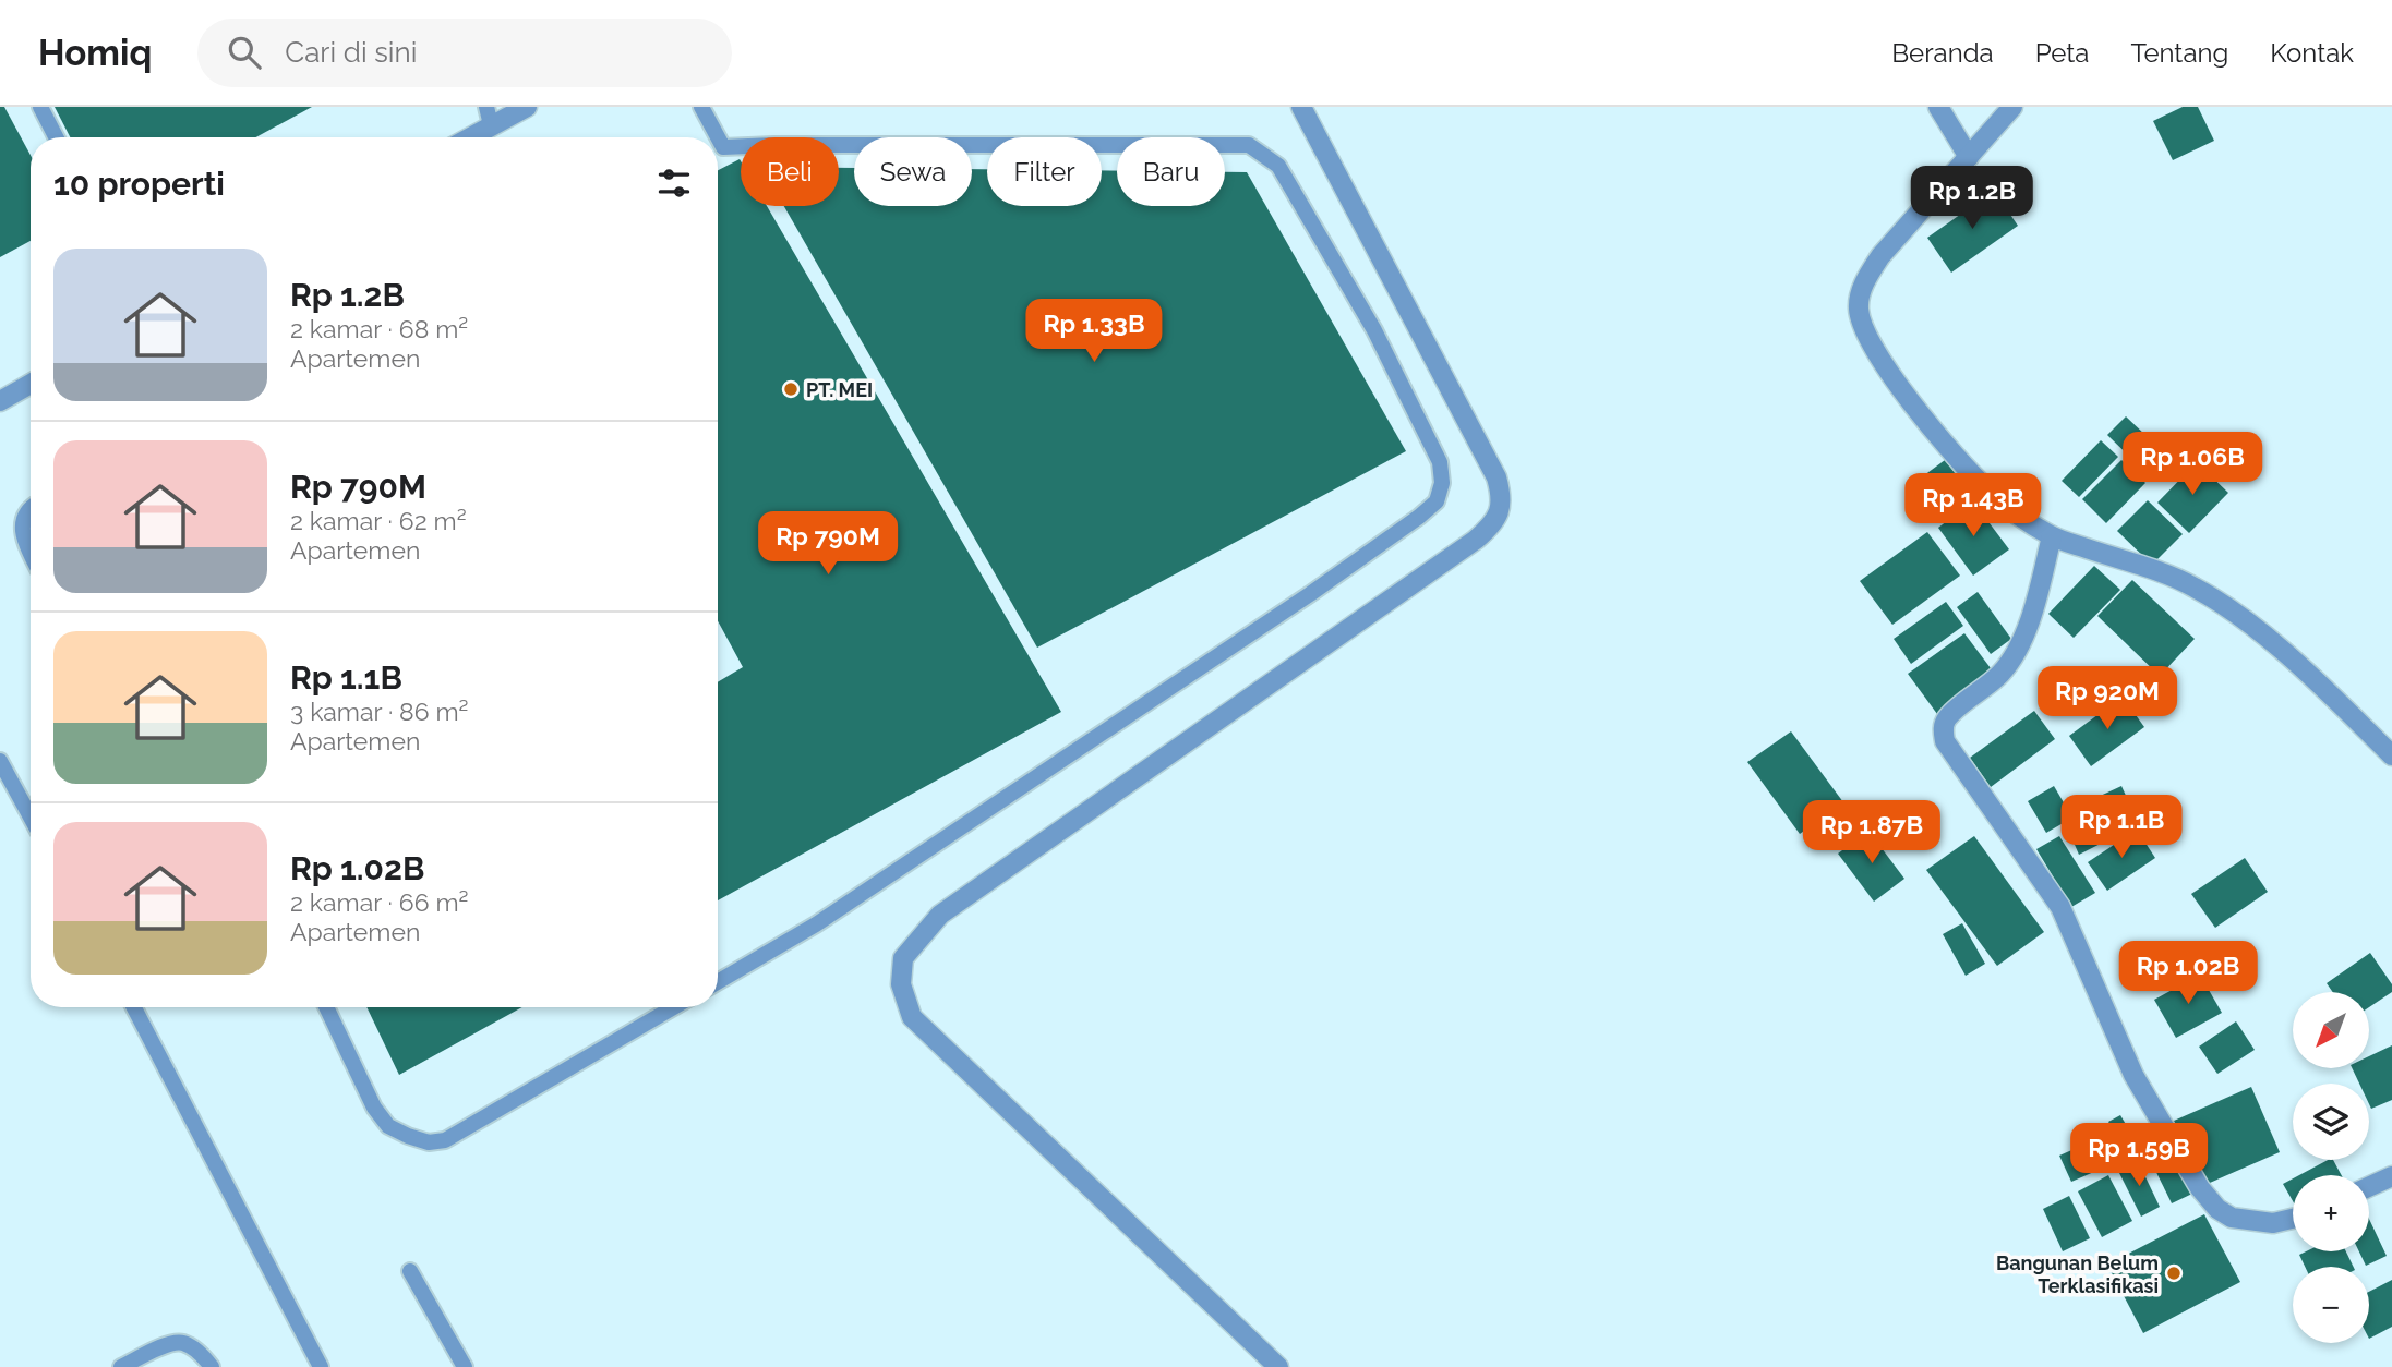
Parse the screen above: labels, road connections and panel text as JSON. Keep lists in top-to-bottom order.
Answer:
{
  "places": ["PT. MEI", "Bangunan Belum Terklasifikasi"],
  "north": "bottom left",
  "page": {
    "header": "Homiq",
    "search": "Cari di sini",
    "nav": [
      "Beranda",
      "Peta",
      "Tentang",
      "Kontak"
    ],
    "chip": [
      "Beli",
      "Sewa",
      "Filter",
      "Baru"
    ],
    "heading": "10 properti",
    "price": [
      "Rp 1.2B",
      "Rp 1.33B",
      "Rp 1.06B",
      "Rp 1.43B",
      "Rp 790M",
      "Rp 920M",
      "Rp 1.1B",
      "Rp 1.87B",
      "Rp 1.02B",
      "Rp 1.59B"
    ],
    "list": [
      {
        "name": "Rp 1.2B",
        "note": "2 kamar · 68 m² · Apartemen"
      },
      {
        "name": "Rp 790M",
        "note": "2 kamar · 62 m² · Apartemen"
      },
      {
        "name": "Rp 1.1B",
        "note": "3 kamar · 86 m² · Apartemen"
      },
      {
        "name": "Rp 1.02B",
        "note": "2 kamar · 66 m² · Apartemen"
      }
    ],
    "map_buttons": ["+", "−"]
  }
}
